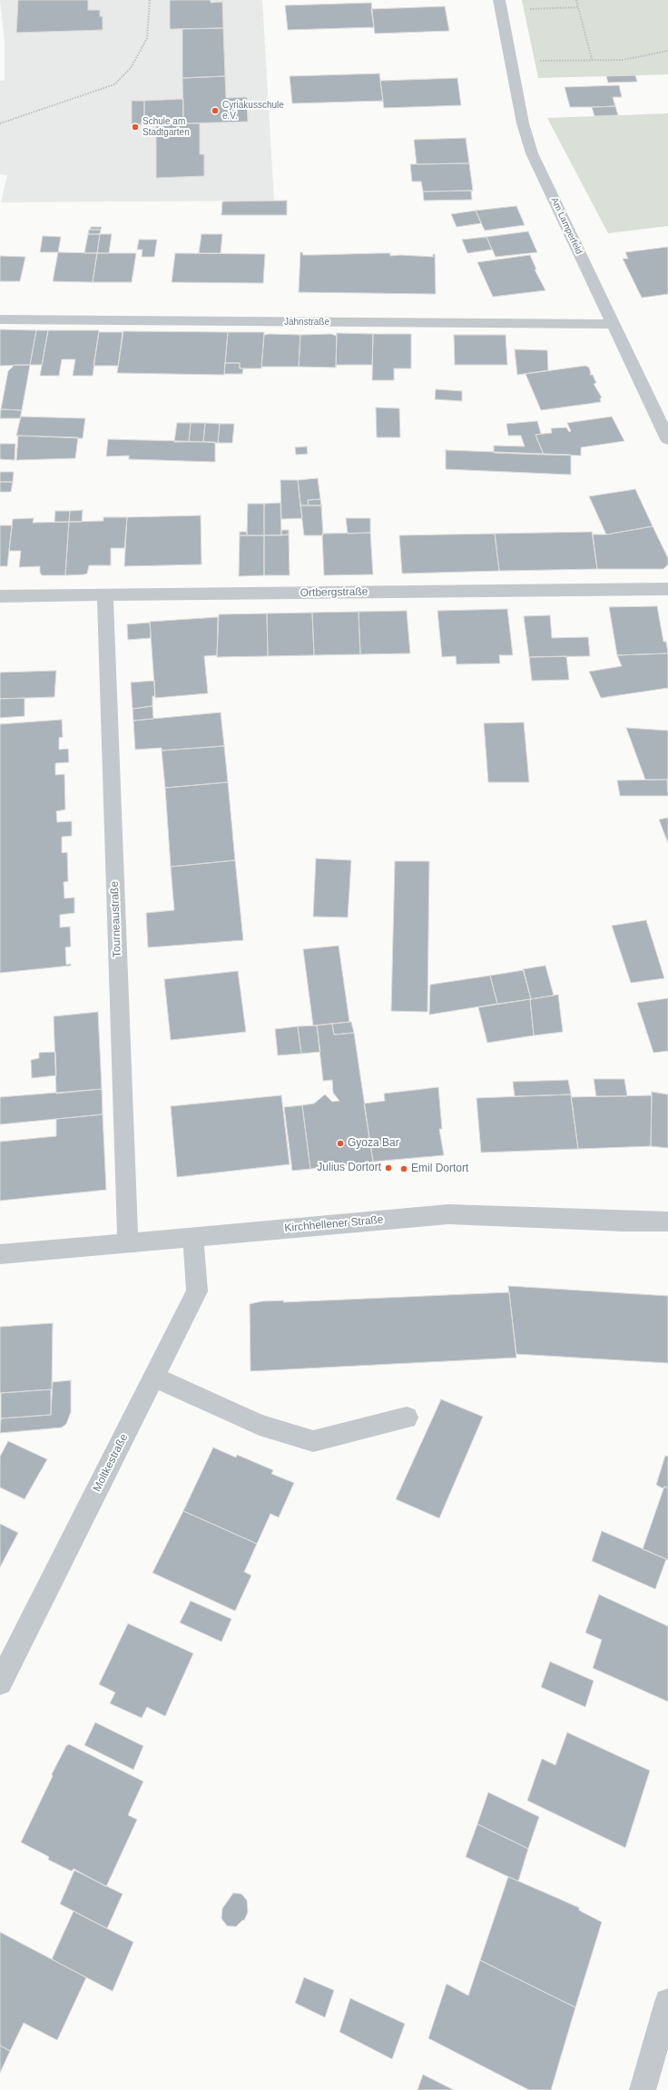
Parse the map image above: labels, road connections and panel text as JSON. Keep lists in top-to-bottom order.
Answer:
{
  "streets": {
    "street": [
      "Am Lamperfeld",
      "Jahnstraße",
      "Ortbergstraße",
      "Tourneaustraße",
      "Kirchhellener Straße",
      "Moltkestraße"
    ]
  },
  "crossings": [
    ["Am Lamperfeld", "Jahnstraße"],
    ["Ortbergstraße", "Tourneaustraße"],
    ["Tourneaustraße", "Kirchhellener Straße"],
    ["Kirchhellener Straße", "Moltkestraße"]
  ],
  "places": [
    "Cyriakusschule e.V.",
    "Schule am Stadtgarten",
    "Gyoza Bar",
    "Julius Dortort",
    "Emil Dortort"
  ]
}
